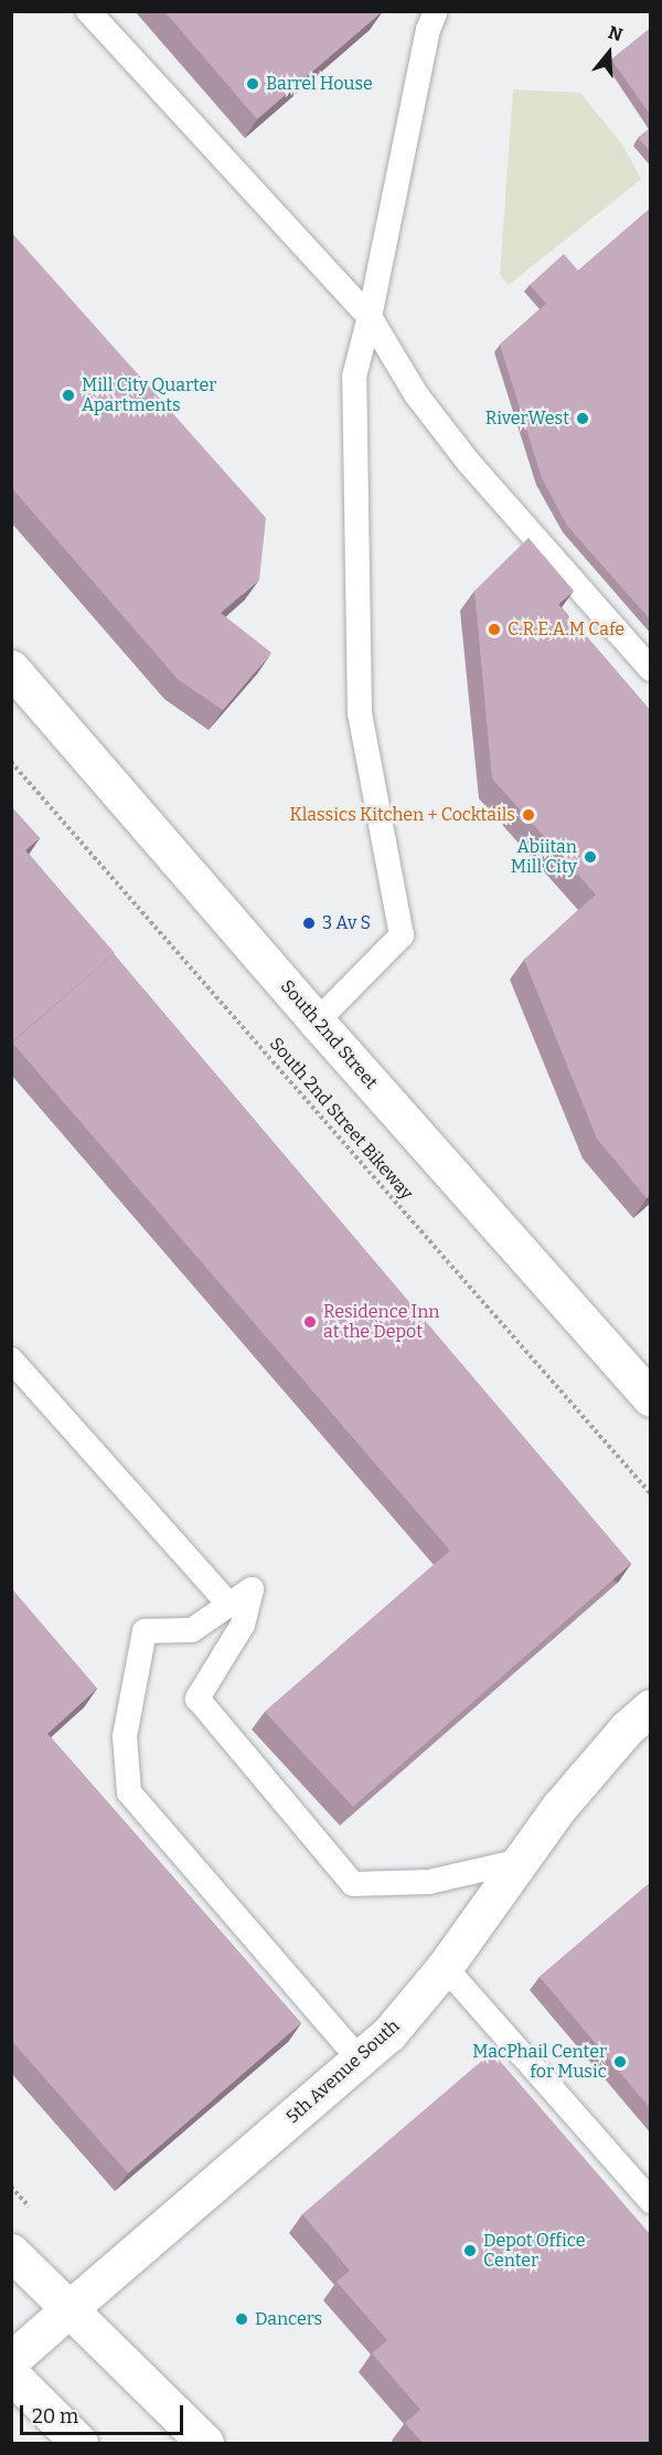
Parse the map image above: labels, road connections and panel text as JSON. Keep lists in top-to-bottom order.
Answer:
{
  "streets": {
    "street": ["South 2nd Street", "5th Avenue South"],
    "path": ["South 2nd Street Bikeway"]
  },
  "places": [
    "Barrel House",
    "Mill City Quarter Apartments",
    "RiverWest",
    "C.R.E.A.M Cafe",
    "Klassics Kitchen + Cocktails",
    "Abiitan Mill City",
    "3 Av S",
    "Residence Inn at the Depot",
    "MacPhail Center for Music",
    "Depot Office Center",
    "Dancers"
  ],
  "scale_bar": "20 m",
  "north": "top"
}
